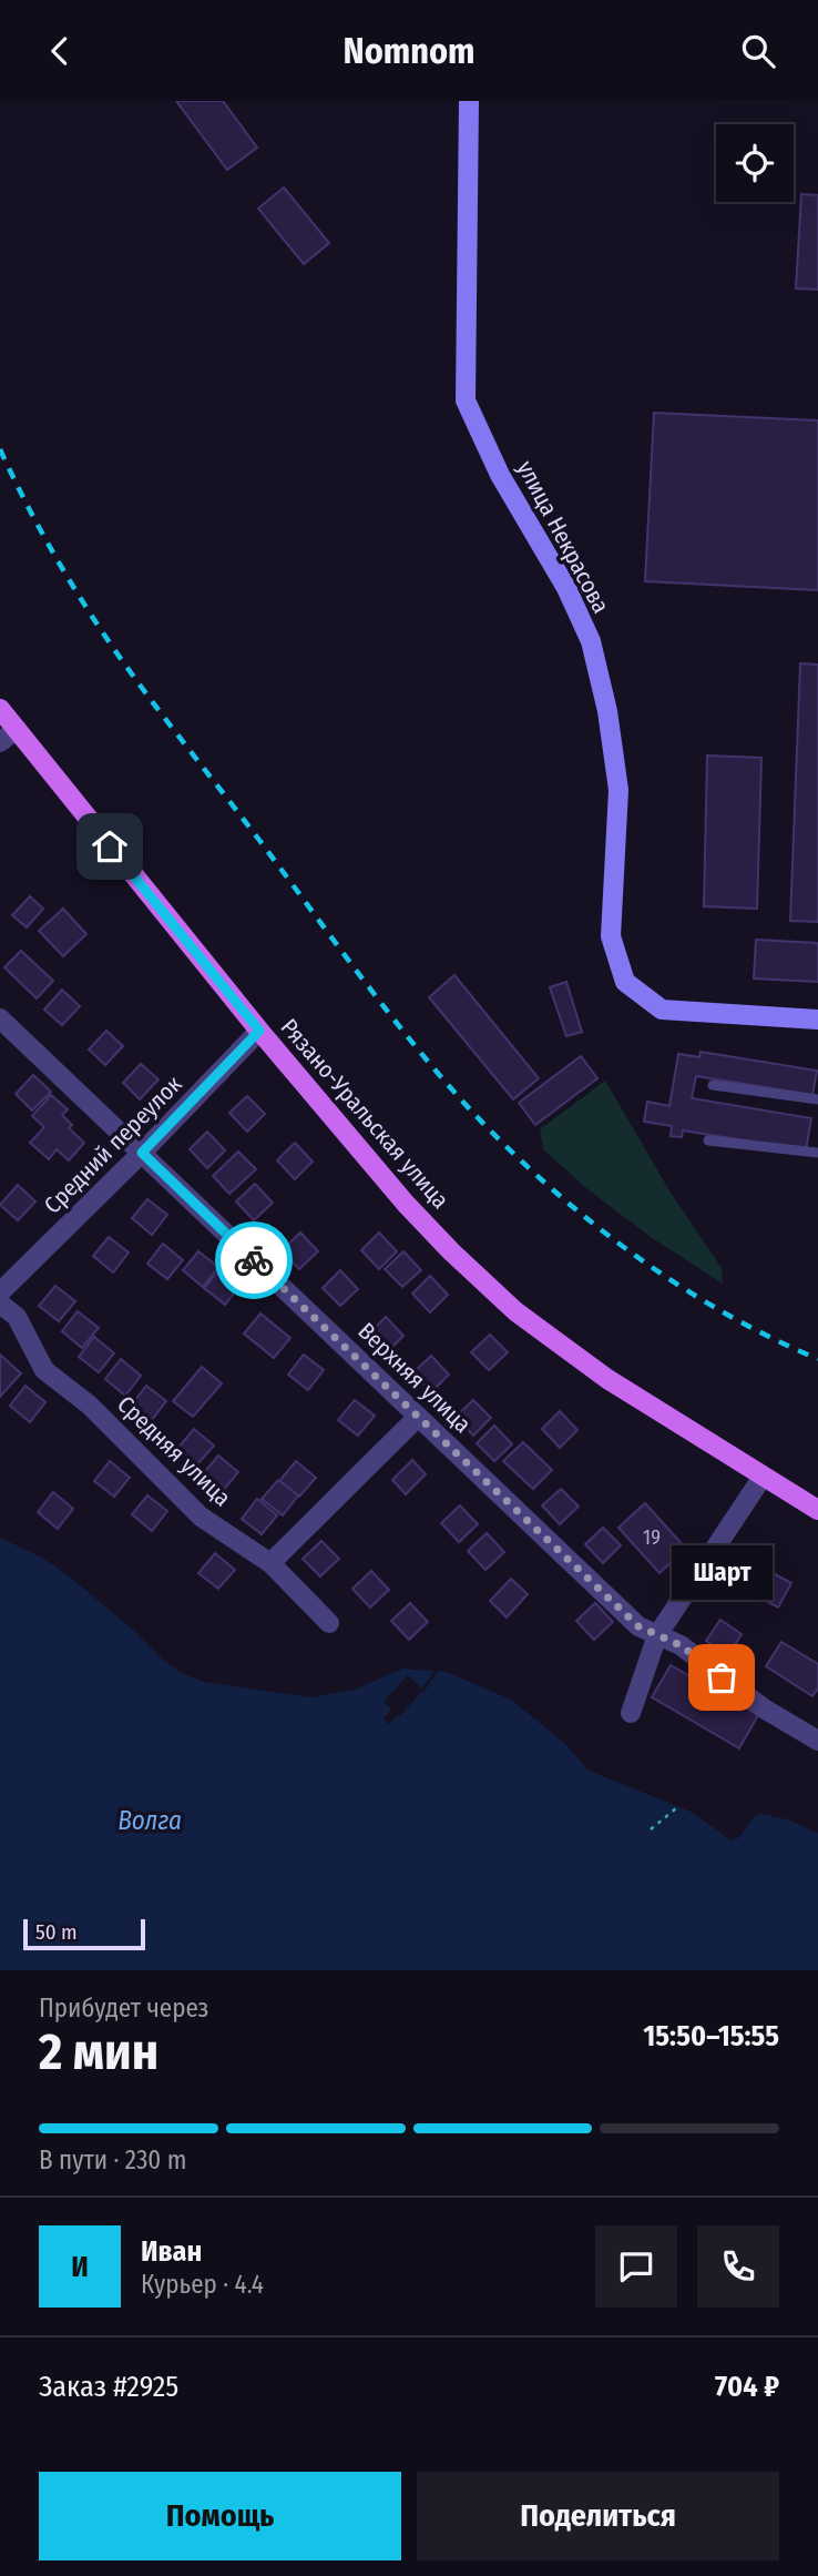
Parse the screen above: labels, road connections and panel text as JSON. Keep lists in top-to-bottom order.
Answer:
{
  "streets": {
    "main road": ["Рязано-Уральская улица"],
    "street": [
      "улица Некрасова",
      "Средний переулок",
      "Верхняя улица",
      "Средняя улица"
    ]
  },
  "crossings": [
    ["Рязано-Уральская улица", "Средний переулок"],
    ["Средний переулок", "Верхняя улица"]
  ],
  "water": ["Волга"],
  "places": ["Шарт"],
  "house_numbers": ["19"],
  "scale_bar": "50 m",
  "page": {
    "header": "Nomnom",
    "bubble": "Шарт",
    "scale": "50 m",
    "heading": ["2 мин", "Прибудет через", "15:50–15:55"],
    "panel": [
      "Иван",
      "Курьер · 4.4",
      "Заказ #2925",
      "704 ₽"
    ],
    "bar": "В пути · 230 m",
    "round": "И",
    "buttons": ["Помощь", "Поделиться"]
  }
}
